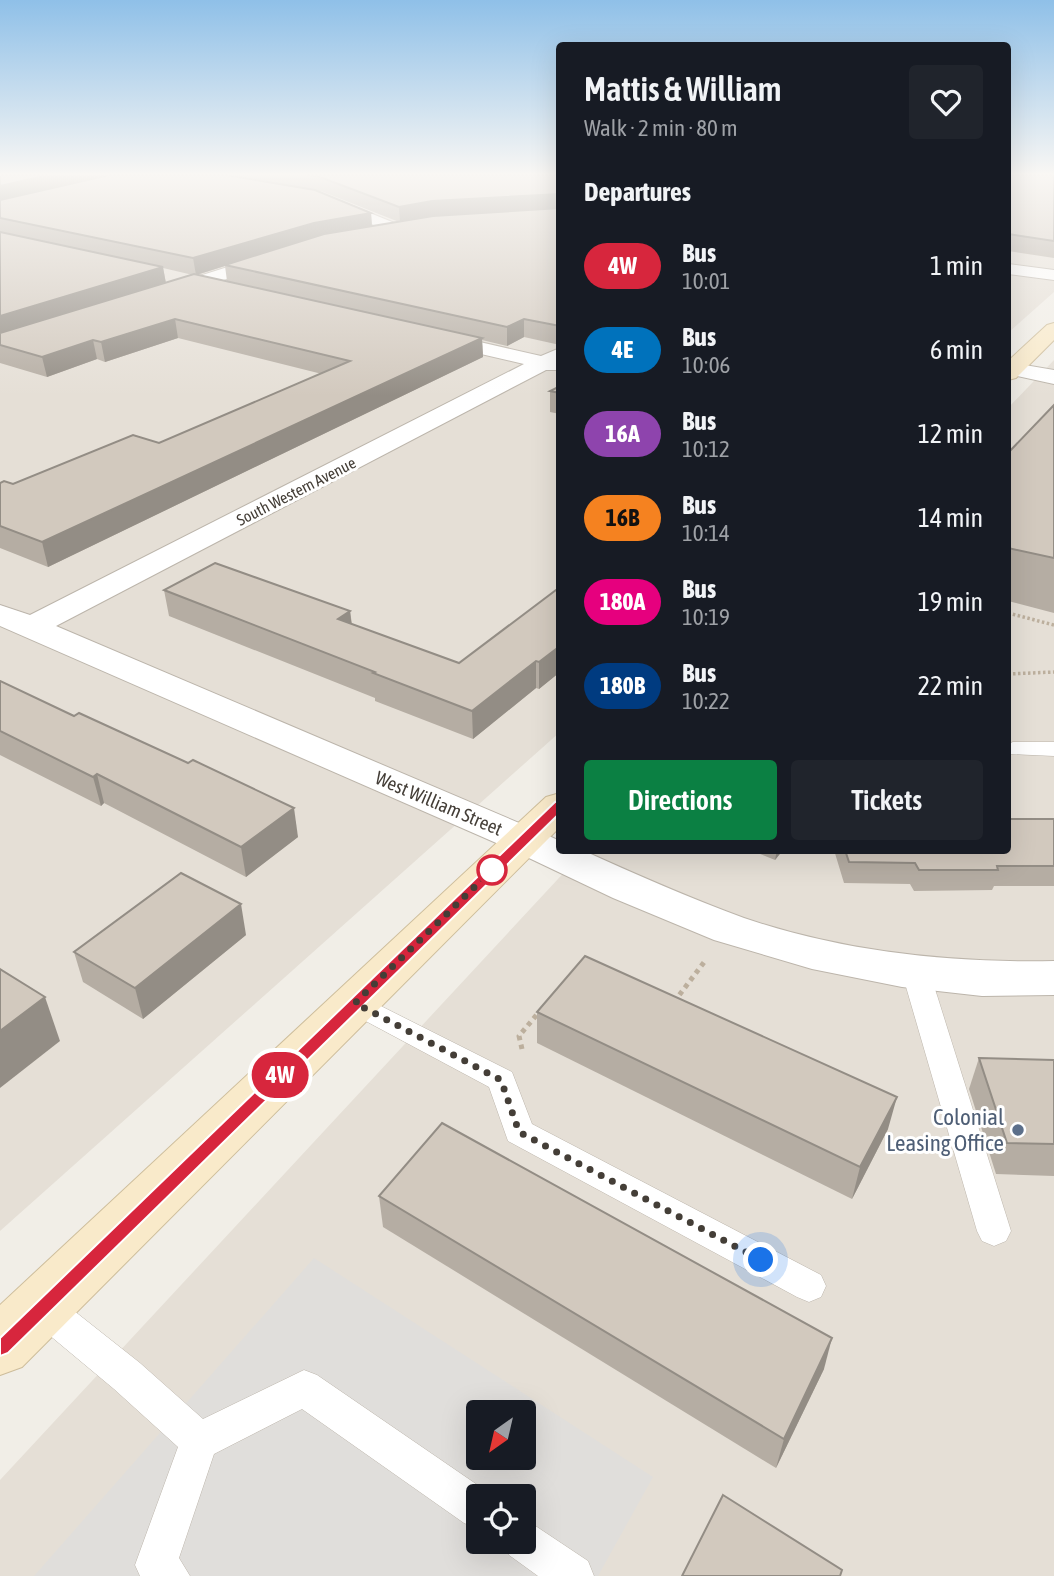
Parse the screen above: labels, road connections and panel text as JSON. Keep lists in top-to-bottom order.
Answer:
{
  "streets": {
    "street": ["South Western Avenue", "West William Street"]
  },
  "crossings": [
    ["South Western Avenue", "West William Street"]
  ],
  "places": ["Colonial Leasing Office"],
  "lines": ["bus line 4W"],
  "north": "bottom left",
  "page": {
    "on_map": "4W",
    "heading": [
      ["Mattis & William", "Walk · 2 min · 80 m"],
      "Departures"
    ],
    "list": [
      {
        "mark": "4W",
        "name": "Bus",
        "note": "10:01",
        "value": "1 min"
      },
      {
        "mark": "4E",
        "name": "Bus",
        "note": "10:06",
        "value": "6 min"
      },
      {
        "mark": "16A",
        "name": "Bus",
        "note": "10:12",
        "value": "12 min"
      },
      {
        "mark": "16B",
        "name": "Bus",
        "note": "10:14",
        "value": "14 min"
      },
      {
        "mark": "180A",
        "name": "Bus",
        "note": "10:19",
        "value": "19 min"
      },
      {
        "mark": "180B",
        "name": "Bus",
        "note": "10:22",
        "value": "22 min"
      }
    ],
    "buttons": ["Directions", "Tickets"]
  }
}
